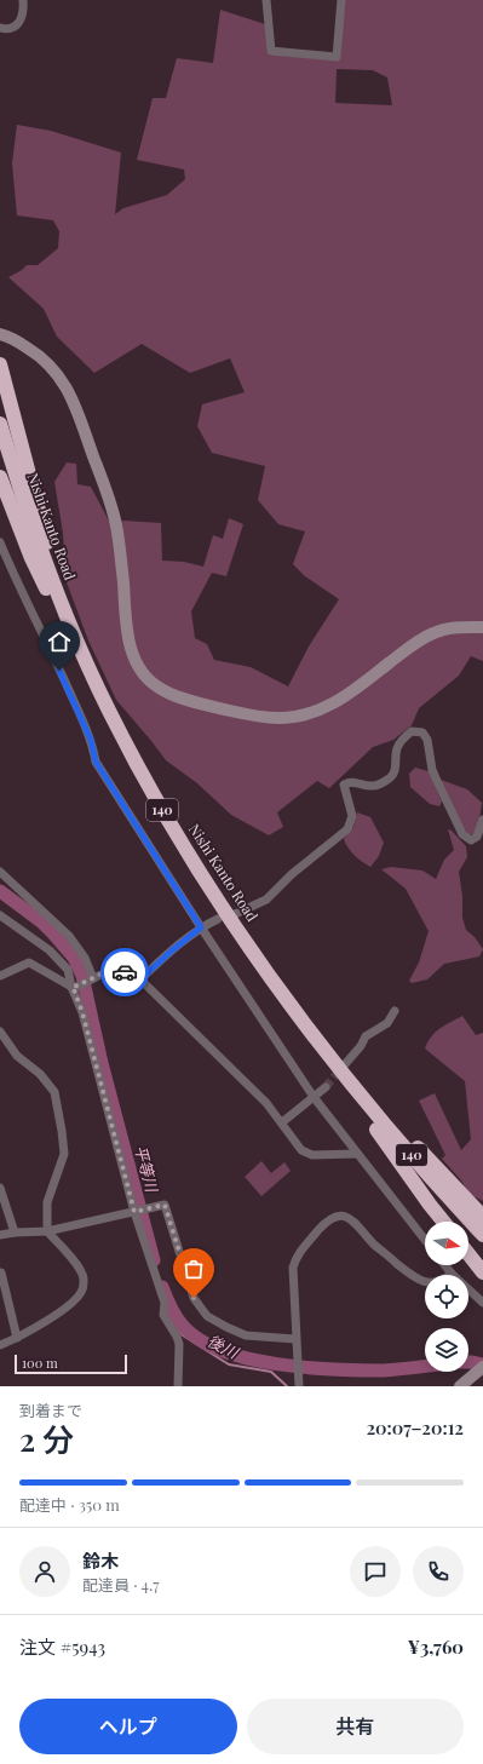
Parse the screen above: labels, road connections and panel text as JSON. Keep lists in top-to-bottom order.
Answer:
{
  "streets": {
    "highway": ["Nishi Kanto Road", "140"]
  },
  "water": ["平等川", "後川"],
  "scale_bar": "100 m",
  "north": "right",
  "page": {
    "scale": "100 m",
    "heading": ["2 分", "到着まで", "20:07–20:12"],
    "panel": [
      "鈴木",
      "配達員 · 4.7",
      "注文 #5943",
      "¥3,760"
    ],
    "bar": "配達中 · 350 m",
    "buttons": ["ヘルプ", "共有"]
  }
}
